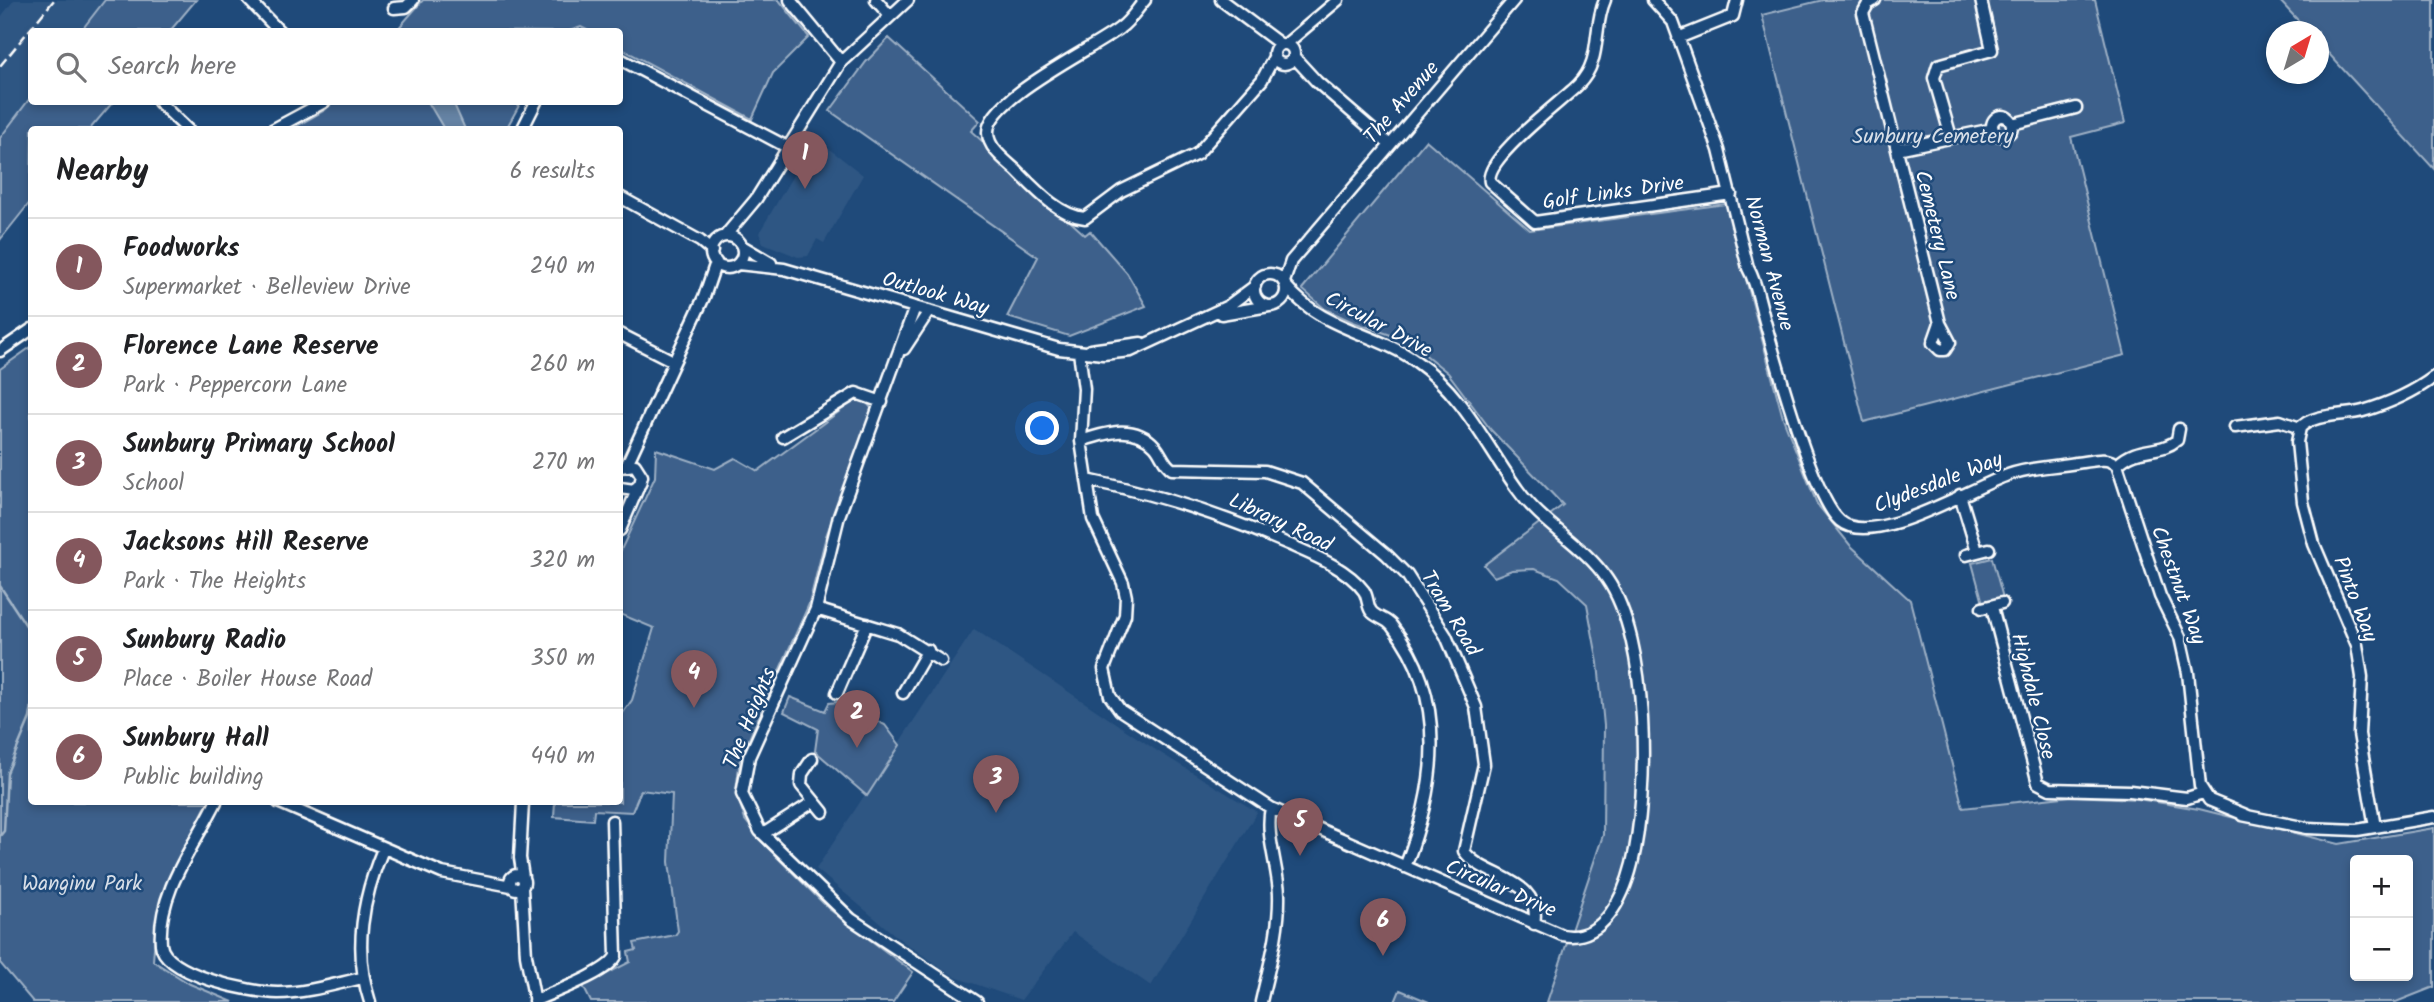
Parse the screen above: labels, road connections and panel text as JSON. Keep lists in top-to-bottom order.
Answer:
{
  "streets": {
    "street": [
      "The Avenue",
      "Golf Links Drive",
      "Cemetery Lane",
      "Norman Avenue",
      "Outlook Way",
      "Circular Drive",
      "Clydesdale Way",
      "Library Road",
      "Chestnut Way",
      "Pinto Way",
      "Tram Road",
      "Highdale Close",
      "The Heights"
    ]
  },
  "crossings": [
    ["The Avenue", "Outlook Way"],
    ["The Avenue", "Circular Drive"],
    ["Golf Links Drive", "Norman Avenue"],
    ["Norman Avenue", "Clydesdale Way"],
    ["Outlook Way", "Circular Drive"],
    ["Outlook Way", "The Heights"],
    ["Circular Drive", "Library Road"],
    ["Circular Drive", "Tram Road"],
    ["Clydesdale Way", "Chestnut Way"],
    ["Chestnut Way", "Highdale Close"]
  ],
  "parks": ["Sunbury Cemetery", "Wanginu Park"],
  "north": "top right",
  "page": {
    "search": "Search here",
    "heading": ["Nearby", "6 results"],
    "pins": [
      "1",
      "4",
      "2",
      "3",
      "5",
      "6"
    ],
    "list": [
      {
        "mark": "1",
        "name": "Foodworks",
        "note": "Supermarket · Belleview Drive",
        "value": "240 m"
      },
      {
        "mark": "2",
        "name": "Florence Lane Reserve",
        "note": "Park · Peppercorn Lane",
        "value": "260 m"
      },
      {
        "mark": "3",
        "name": "Sunbury Primary School",
        "note": "School",
        "value": "270 m"
      },
      {
        "mark": "4",
        "name": "Jacksons Hill Reserve",
        "note": "Park · The Heights",
        "value": "320 m"
      },
      {
        "mark": "5",
        "name": "Sunbury Radio",
        "note": "Place · Boiler House Road",
        "value": "350 m"
      },
      {
        "mark": "6",
        "name": "Sunbury Hall",
        "note": "Public building",
        "value": "440 m"
      }
    ],
    "map_buttons": ["+", "−"]
  }
}
